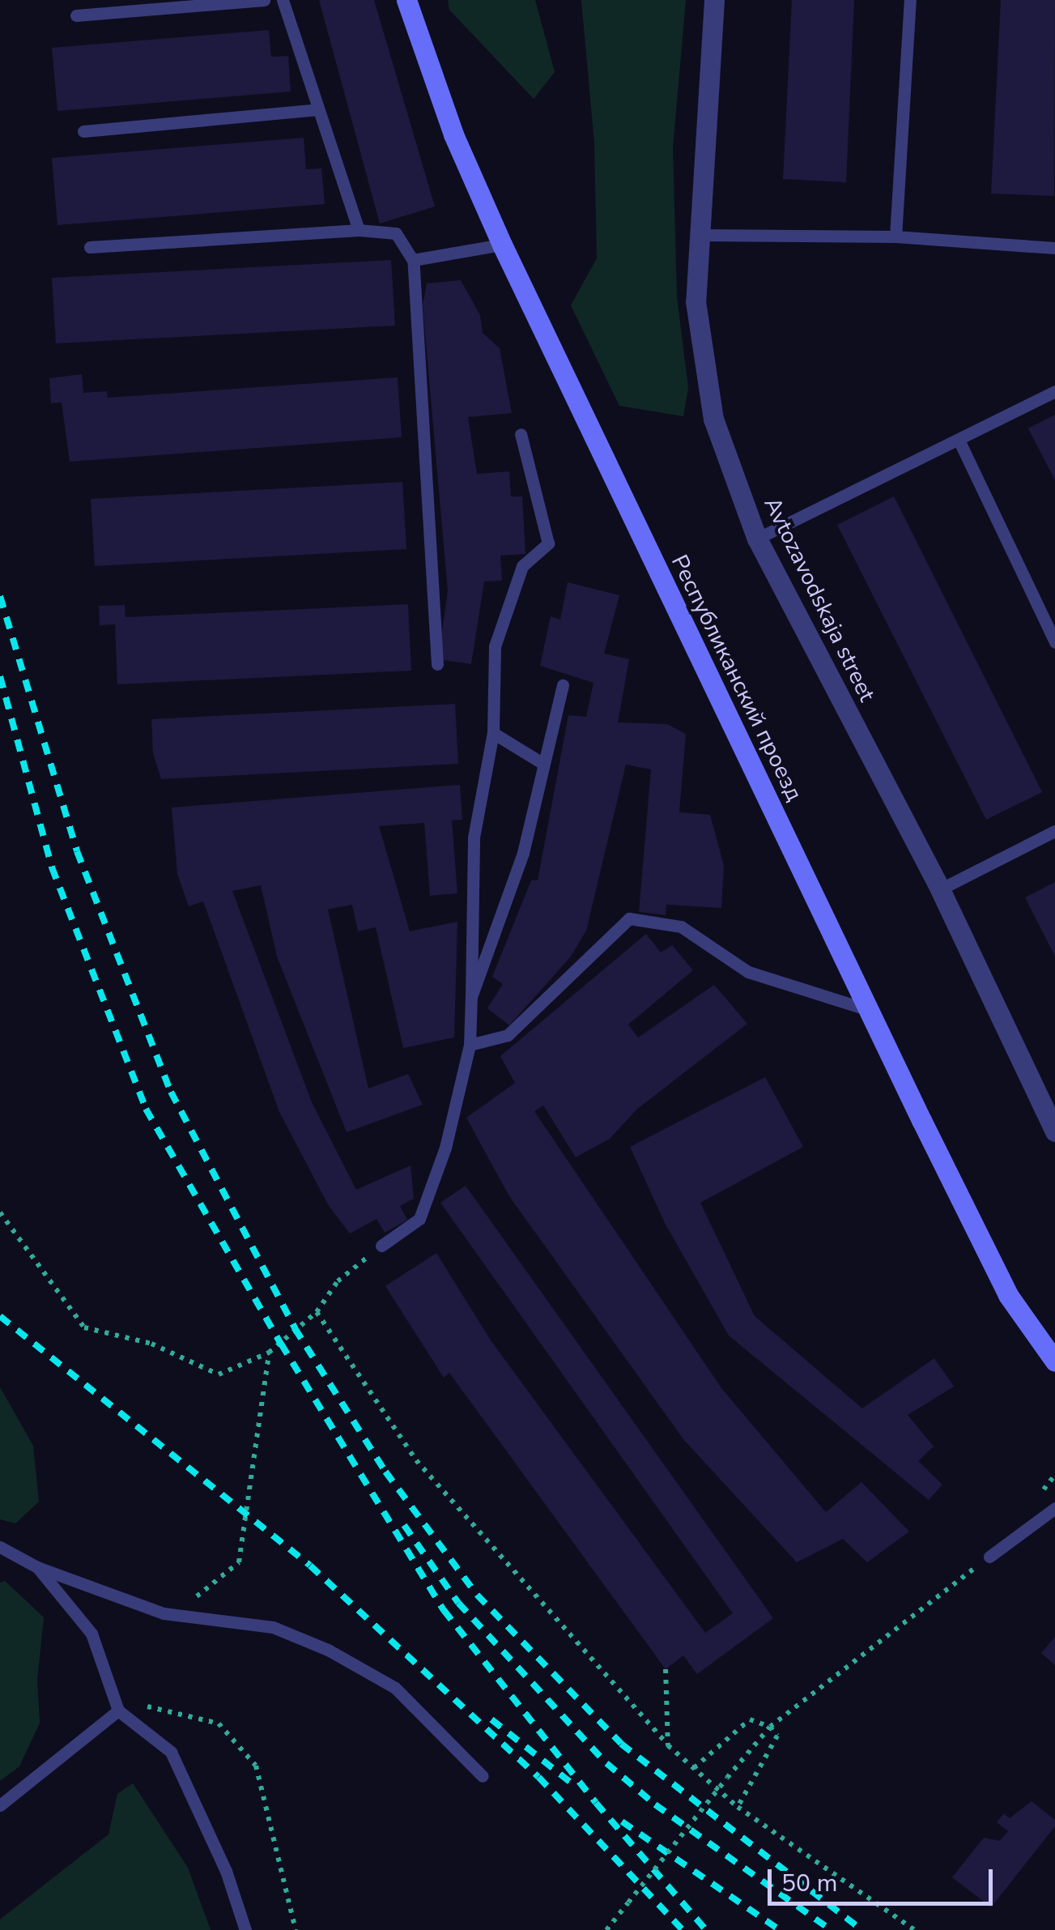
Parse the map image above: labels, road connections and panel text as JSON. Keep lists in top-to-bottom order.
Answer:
{
  "streets": {
    "street": ["Avtozavodskaja street", "Республиканский проезд"]
  },
  "scale_bar": "50 m"
}
